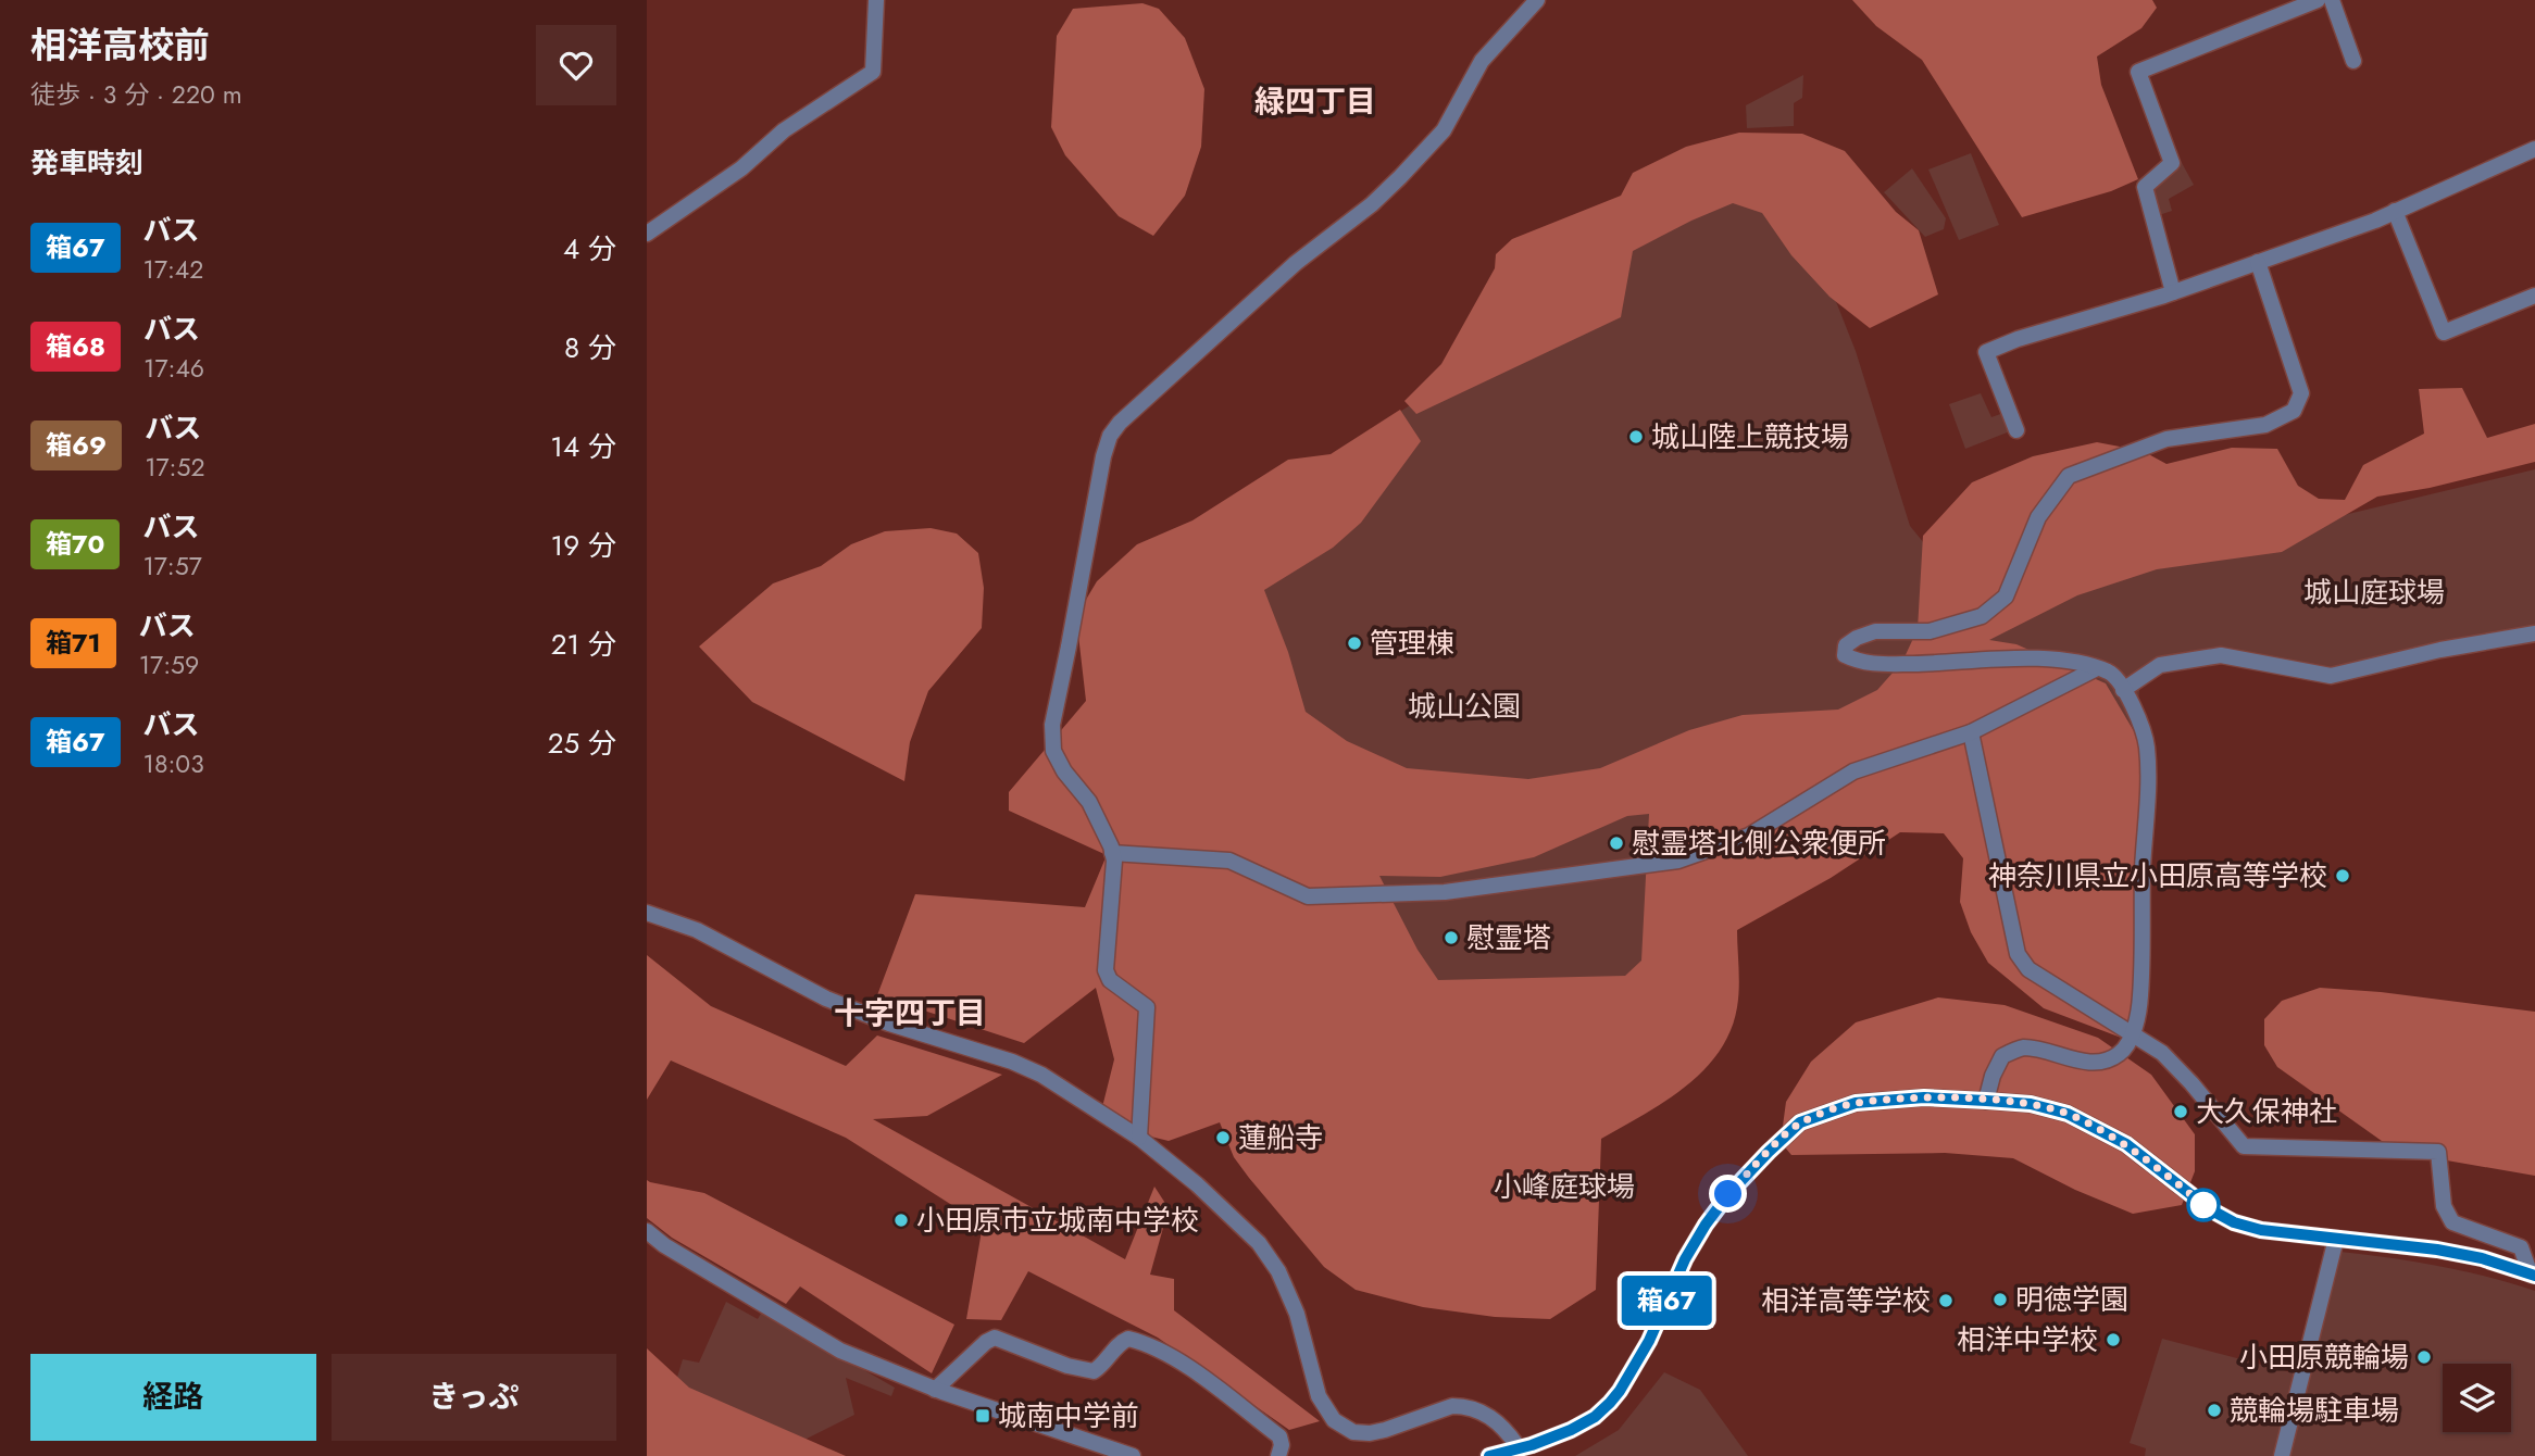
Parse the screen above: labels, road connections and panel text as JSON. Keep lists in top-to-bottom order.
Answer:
{
  "districts": ["緑四丁目", "十字四丁目"],
  "parks": ["城山庭球場", "城山公園", "小峰庭球場"],
  "places": {
    "other": [
      "城山陸上競技場",
      "管理棟",
      "慰霊塔北側公衆便所",
      "神奈川県立小田原高等学校",
      "慰霊塔",
      "大久保神社",
      "蓮船寺",
      "小田原市立城南中学校",
      "明徳学園",
      "相洋高等学校",
      "相洋中学校",
      "小田原競輪場",
      "競輪場駐車場"
    ],
    "transit": ["城南中学前"]
  },
  "lines": ["bus line 箱67"],
  "page": {
    "heading": [
      ["相洋高校前", "徒歩 · 3 分 · 220 m"],
      "発車時刻"
    ],
    "on_map": "箱67",
    "list": [
      {
        "mark": "箱67",
        "name": "バス",
        "note": "17:42",
        "value": "4 分"
      },
      {
        "mark": "箱68",
        "name": "バス",
        "note": "17:46",
        "value": "8 分"
      },
      {
        "mark": "箱69",
        "name": "バス",
        "note": "17:52",
        "value": "14 分"
      },
      {
        "mark": "箱70",
        "name": "バス",
        "note": "17:57",
        "value": "19 分"
      },
      {
        "mark": "箱71",
        "name": "バス",
        "note": "17:59",
        "value": "21 分"
      },
      {
        "mark": "箱67",
        "name": "バス",
        "note": "18:03",
        "value": "25 分"
      }
    ],
    "buttons": ["経路", "きっぷ"]
  }
}
